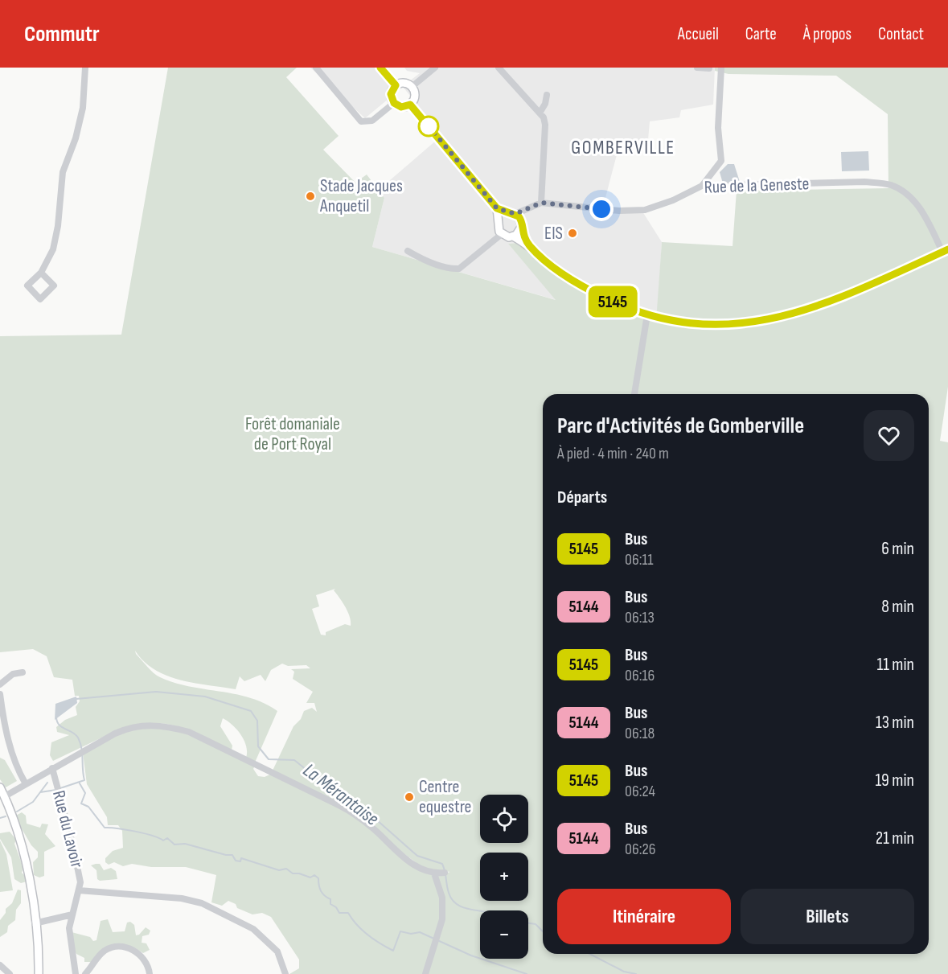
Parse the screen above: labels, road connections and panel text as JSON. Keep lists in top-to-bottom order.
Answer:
{
  "streets": {
    "street": ["Rue de la Geneste", "Rue du Lavoir"]
  },
  "districts": ["GOMBERVILLE"],
  "water": ["La Mérantaise"],
  "parks": ["Forêt domaniale de Port Royal"],
  "places": ["Stade Jacques Anquetil", "EIS", "Centre equestre"],
  "lines": ["bus line 5145"],
  "page": {
    "header": "Commutr",
    "nav": [
      "Accueil",
      "Carte",
      "À propos",
      "Contact"
    ],
    "on_map": "5145",
    "heading": [
      ["Parc d'Activités de Gomberville", "À pied · 4 min · 240 m"],
      "Départs"
    ],
    "list": [
      {
        "mark": "5145",
        "name": "Bus",
        "note": "06:11",
        "value": "6 min"
      },
      {
        "mark": "5144",
        "name": "Bus",
        "note": "06:13",
        "value": "8 min"
      },
      {
        "mark": "5145",
        "name": "Bus",
        "note": "06:16",
        "value": "11 min"
      },
      {
        "mark": "5144",
        "name": "Bus",
        "note": "06:18",
        "value": "13 min"
      },
      {
        "mark": "5145",
        "name": "Bus",
        "note": "06:24",
        "value": "19 min"
      },
      {
        "mark": "5144",
        "name": "Bus",
        "note": "06:26",
        "value": "21 min"
      }
    ],
    "map_buttons": ["+", "−"],
    "buttons": ["Itinéraire", "Billets"]
  }
}
